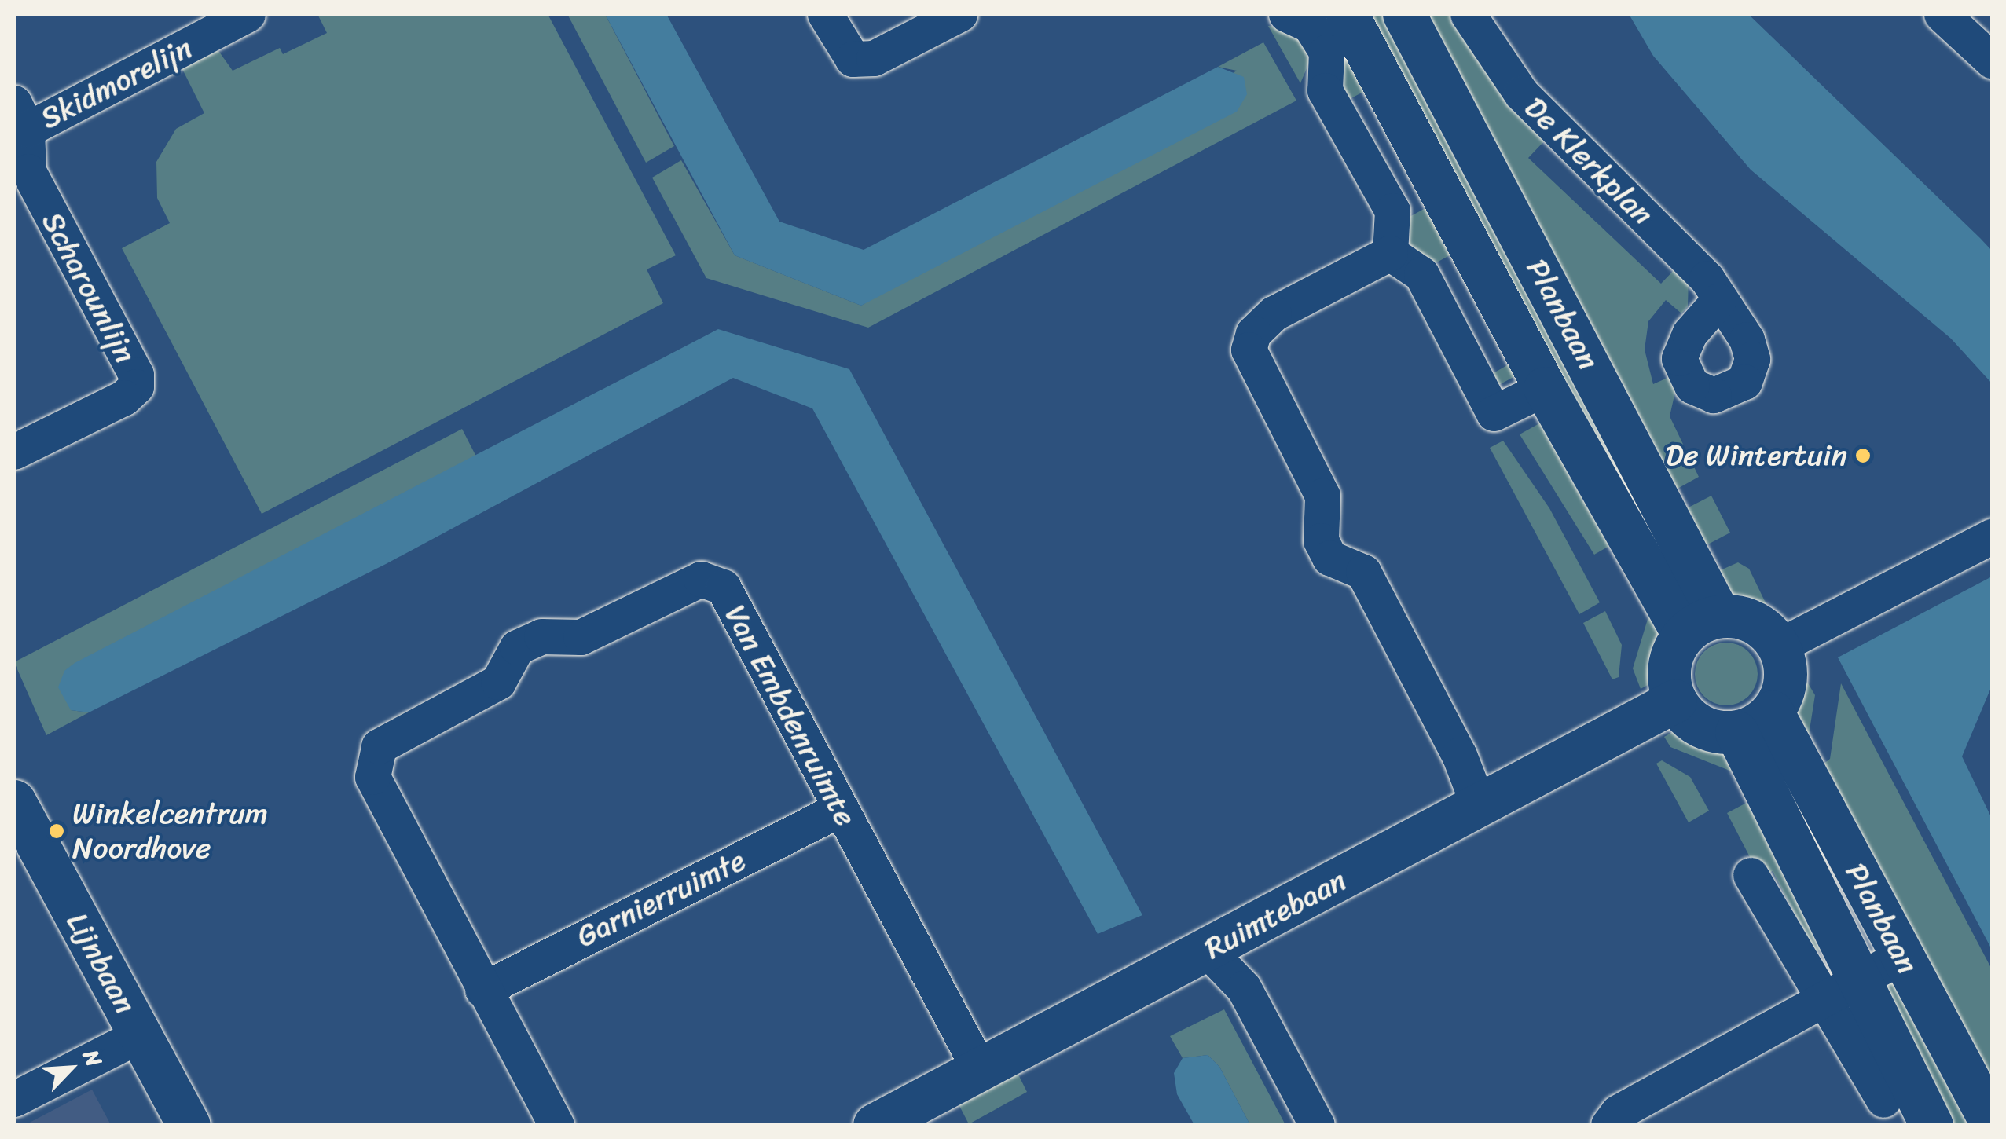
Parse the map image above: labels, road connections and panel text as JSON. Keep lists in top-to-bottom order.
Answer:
{
  "streets": {
    "street": [
      "Skidmorelijn",
      "De Klerkplan",
      "Scharounlijn",
      "Planbaan",
      "Van Embdenruimte",
      "Garnierruimte",
      "Ruimtebaan",
      "Lijnbaan"
    ]
  },
  "crossings": [
    ["Skidmorelijn", "Scharounlijn"],
    ["Planbaan", "Ruimtebaan"],
    ["Van Embdenruimte", "Garnierruimte"],
    ["Van Embdenruimte", "Ruimtebaan"]
  ],
  "places": ["De Wintertuin", "Winkelcentrum Noordhove"],
  "north": "top right"
}
